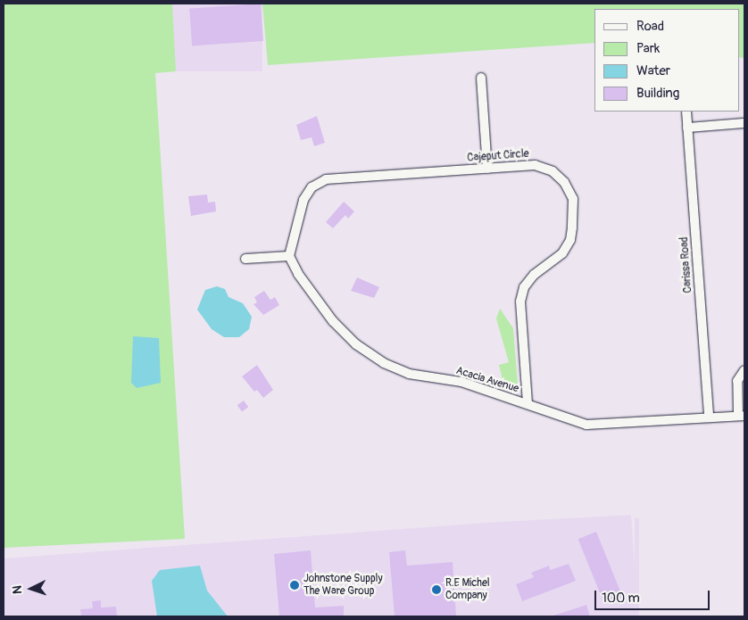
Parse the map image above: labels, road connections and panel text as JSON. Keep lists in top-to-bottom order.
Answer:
{
  "streets": {
    "street": ["Cajeput Circle", "Carissa Road", "Acacia Avenue"]
  },
  "crossings": [
    ["Cajeput Circle", "Acacia Avenue"],
    ["Carissa Road", "Acacia Avenue"]
  ],
  "places": ["Johnstone Supply The Ware Group", "R.E Michel Company"],
  "legend": [
    "Road",
    "Park",
    "Water",
    "Building"
  ],
  "scale_bar": "100 m",
  "north": "left"
}
